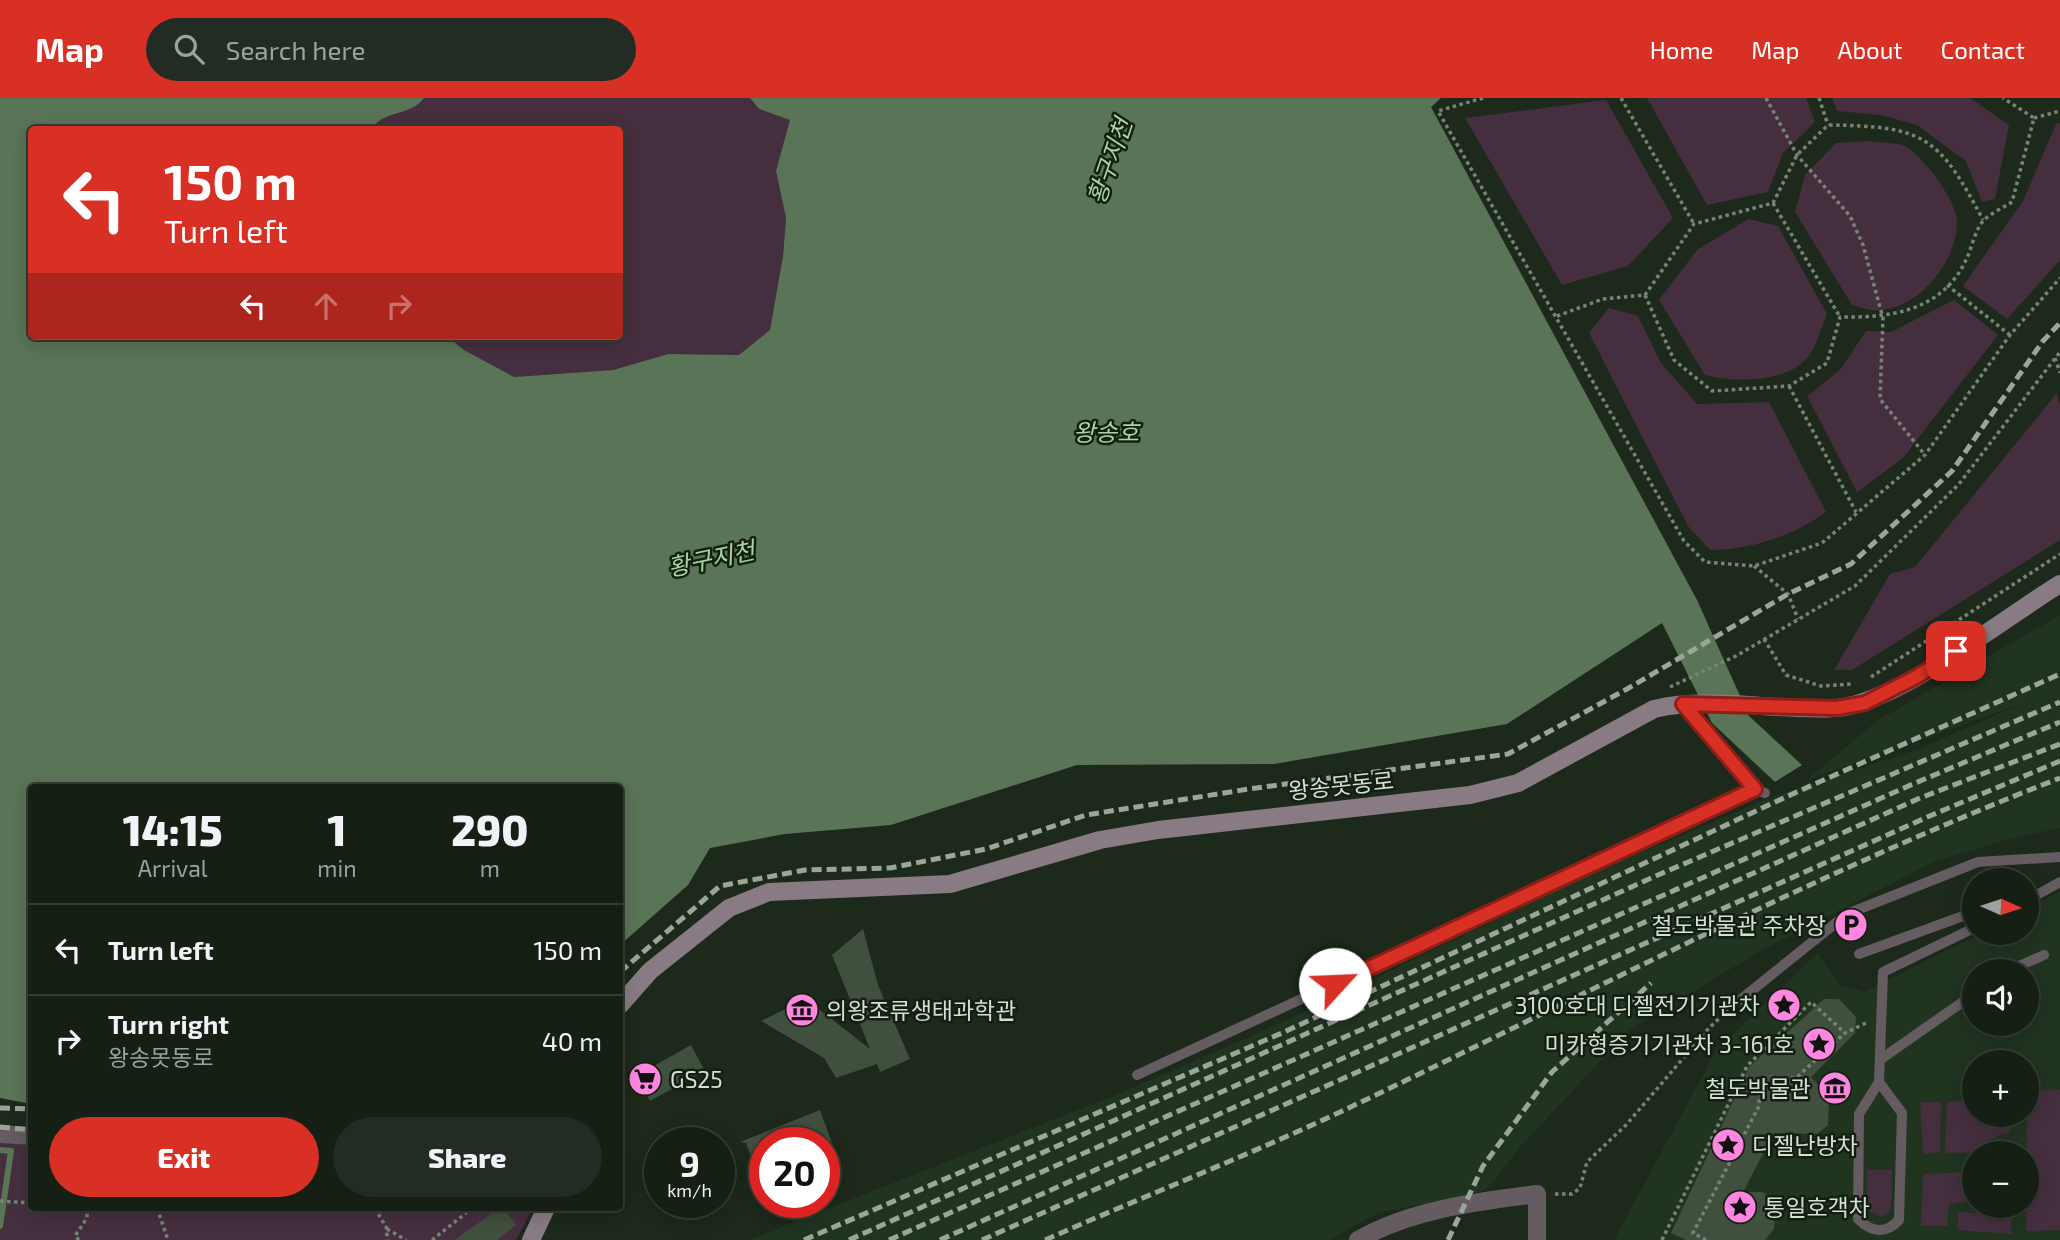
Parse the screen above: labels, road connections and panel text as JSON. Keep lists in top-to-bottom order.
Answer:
{
  "streets": {
    "street": ["왕송못동로"]
  },
  "water": ["황구지천", "왕송호"],
  "places": {
    "parking": ["철도박물관 주차장"],
    "place": [
      "3100호대 디젤전기기관차",
      "미카형증기기관차 3-161호",
      "디젤난방차",
      "통일호객차"
    ],
    "museum": ["의왕조류생태과학관", "철도박물관"],
    "supermarket": ["GS25"]
  },
  "north": "right",
  "page": {
    "header": "Map",
    "search": "Search here",
    "nav": [
      "Home",
      "Map",
      "About",
      "Contact"
    ],
    "turn": ["150 m", "Turn left"],
    "eta": [
      "14:15",
      "Arrival",
      "1",
      "min",
      "290",
      "m"
    ],
    "map_buttons": ["+", "−"],
    "list": [
      {
        "name": "Turn left",
        "value": "150 m"
      },
      {
        "name": "Turn right",
        "note": "왕송못동로",
        "value": "40 m"
      }
    ],
    "buttons": ["Exit", "Share"],
    "speed": "9 km/h",
    "limit": "20"
  }
}
